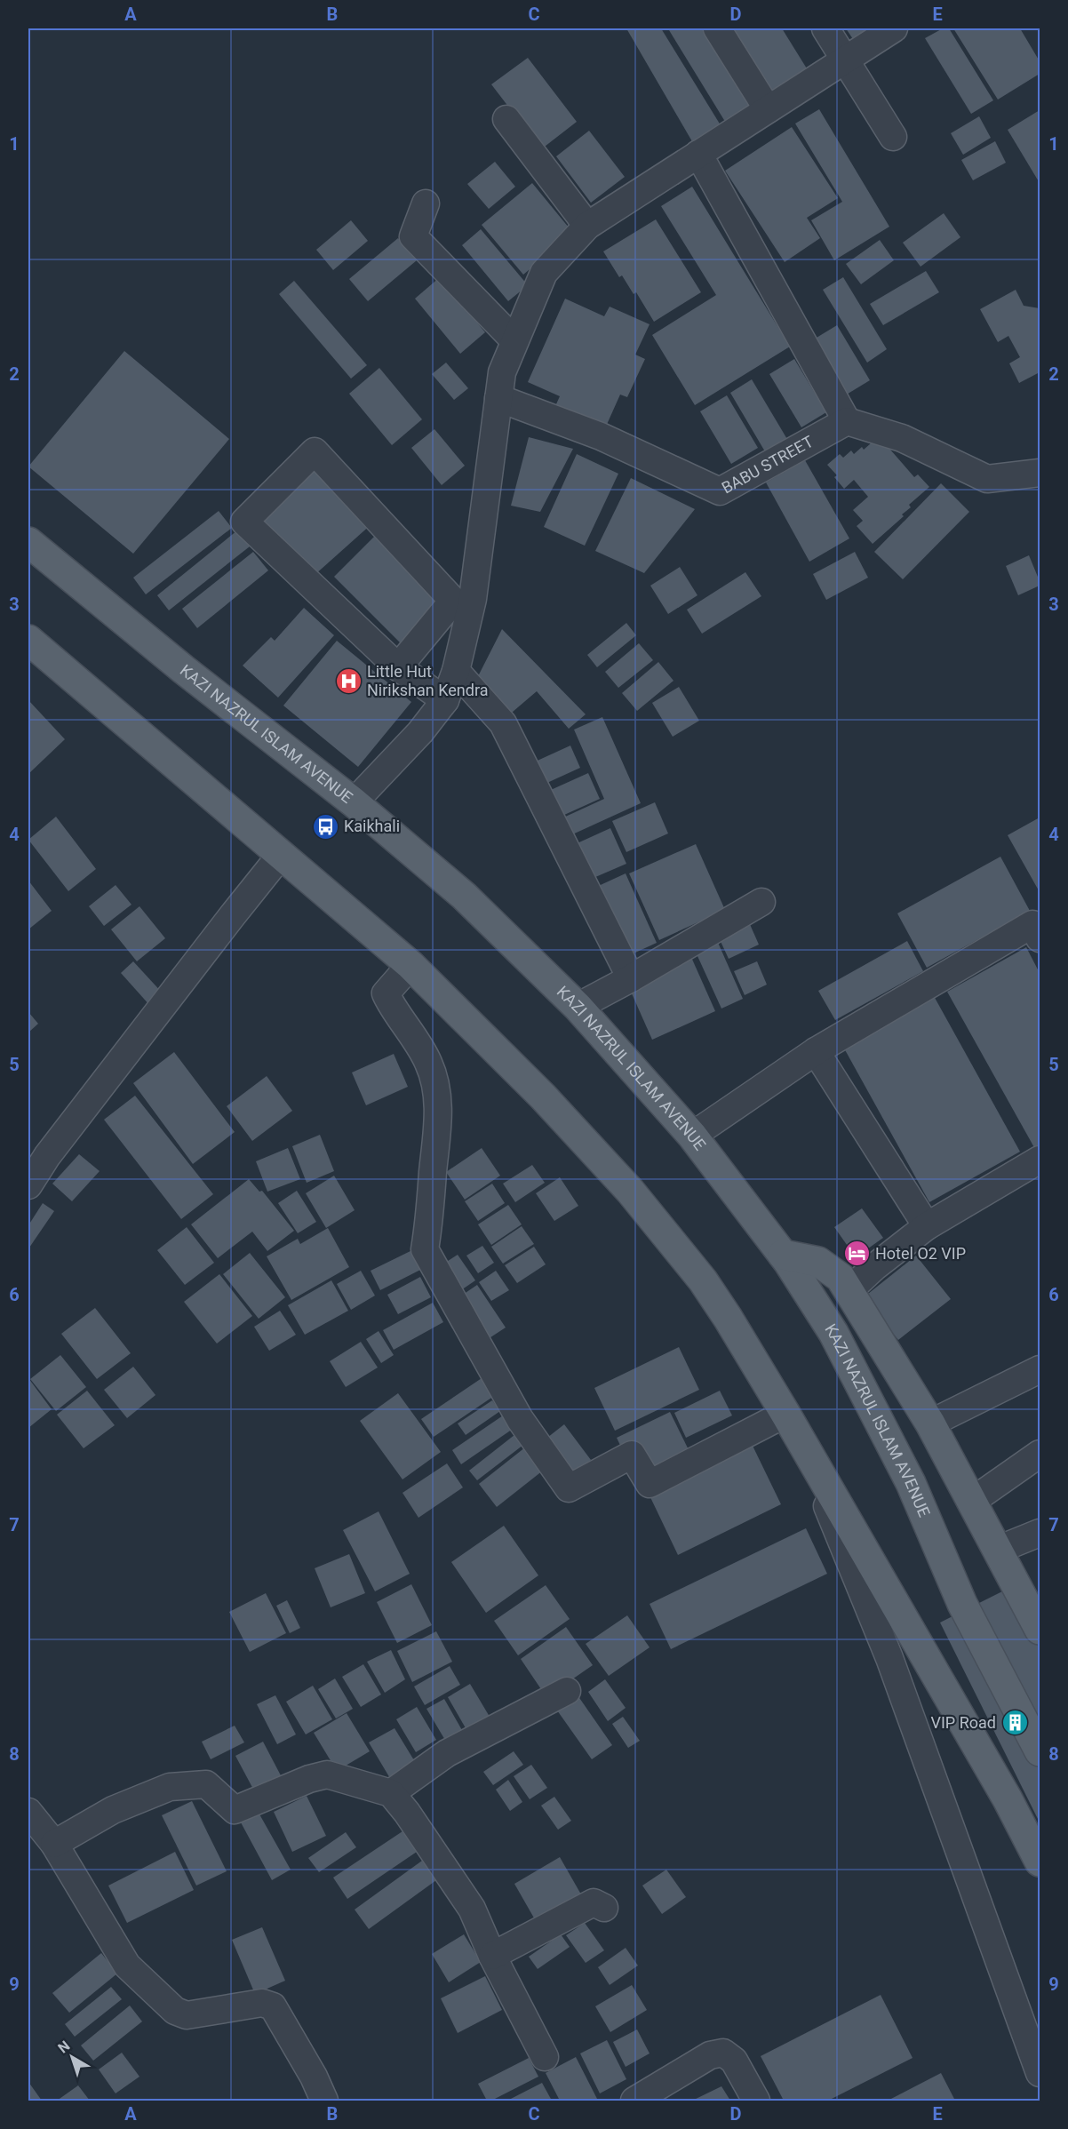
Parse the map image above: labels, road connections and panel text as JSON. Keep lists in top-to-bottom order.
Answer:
{
  "streets": {
    "main road": ["KAZI NAZRUL ISLAM AVENUE"],
    "street": ["BABU STREET"]
  },
  "places": {
    "hospital": ["Little Hut Nirikshan Kendra"],
    "bus stop": ["Kaikhali"],
    "hotel": ["Hotel O2 VIP"],
    "building": ["VIP Road"]
  },
  "north": "top left",
  "grid": {
    "columns": [
      "A",
      "B",
      "C",
      "D",
      "E"
    ],
    "rows": [
      "1",
      "2",
      "3",
      "4",
      "5",
      "6",
      "7",
      "8",
      "9"
    ]
  }
}
